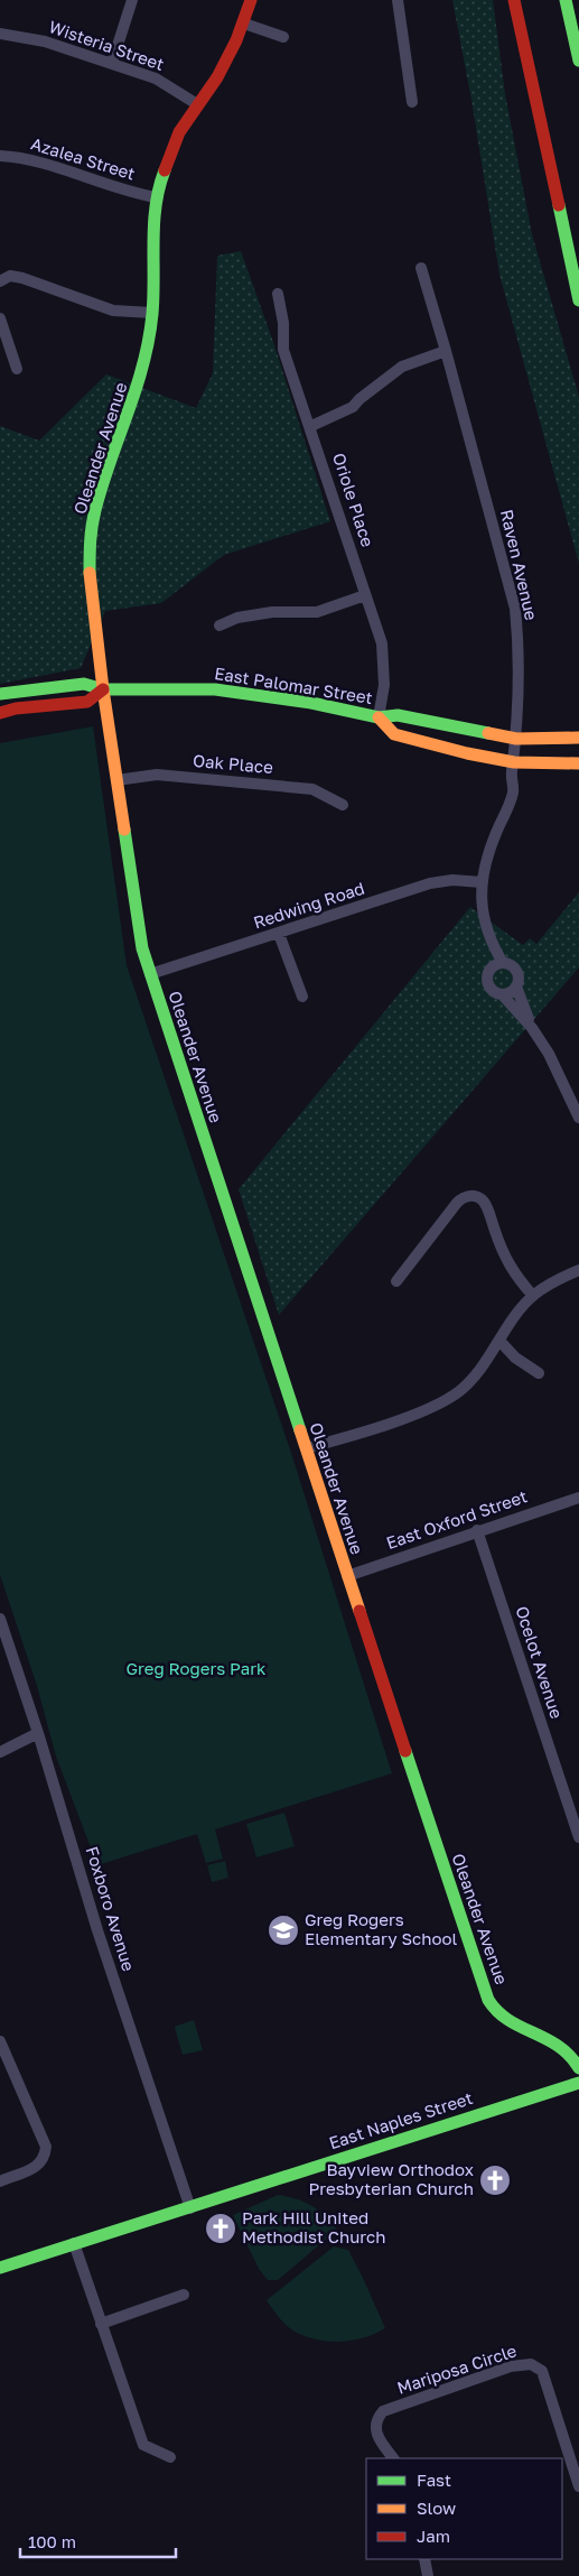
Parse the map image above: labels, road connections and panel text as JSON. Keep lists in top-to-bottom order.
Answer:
{
  "streets": {
    "main road": ["Oleander Avenue", "East Palomar Street", "East Naples Street"],
    "street": [
      "Wisteria Street",
      "Azalea Street",
      "Oriole Place",
      "Raven Avenue",
      "Oak Place",
      "Redwing Road",
      "East Oxford Street",
      "Ocelot Avenue",
      "Foxboro Avenue",
      "Mariposa Circle"
    ]
  },
  "crossings": [
    ["Wisteria Street", "Oleander Avenue"],
    ["Azalea Street", "Oleander Avenue"],
    ["Oleander Avenue", "East Palomar Street"],
    ["Oleander Avenue", "Oak Place"],
    ["Oleander Avenue", "Redwing Road"],
    ["Oleander Avenue", "East Oxford Street"],
    ["Oriole Place", "East Palomar Street"],
    ["Raven Avenue", "East Palomar Street"],
    ["Raven Avenue", "Redwing Road"],
    ["East Oxford Street", "Ocelot Avenue"],
    ["Foxboro Avenue", "East Naples Street"]
  ],
  "parks": ["Greg Rogers Park"],
  "places": {
    "school or university": ["Greg Rogers Elementary School"],
    "church": ["Bayview Orthodox Presbyterian Church", "Park Hill United Methodist Church"]
  },
  "legend": ["Fast", "Slow", "Jam"],
  "scale_bar": "100 m"
}
